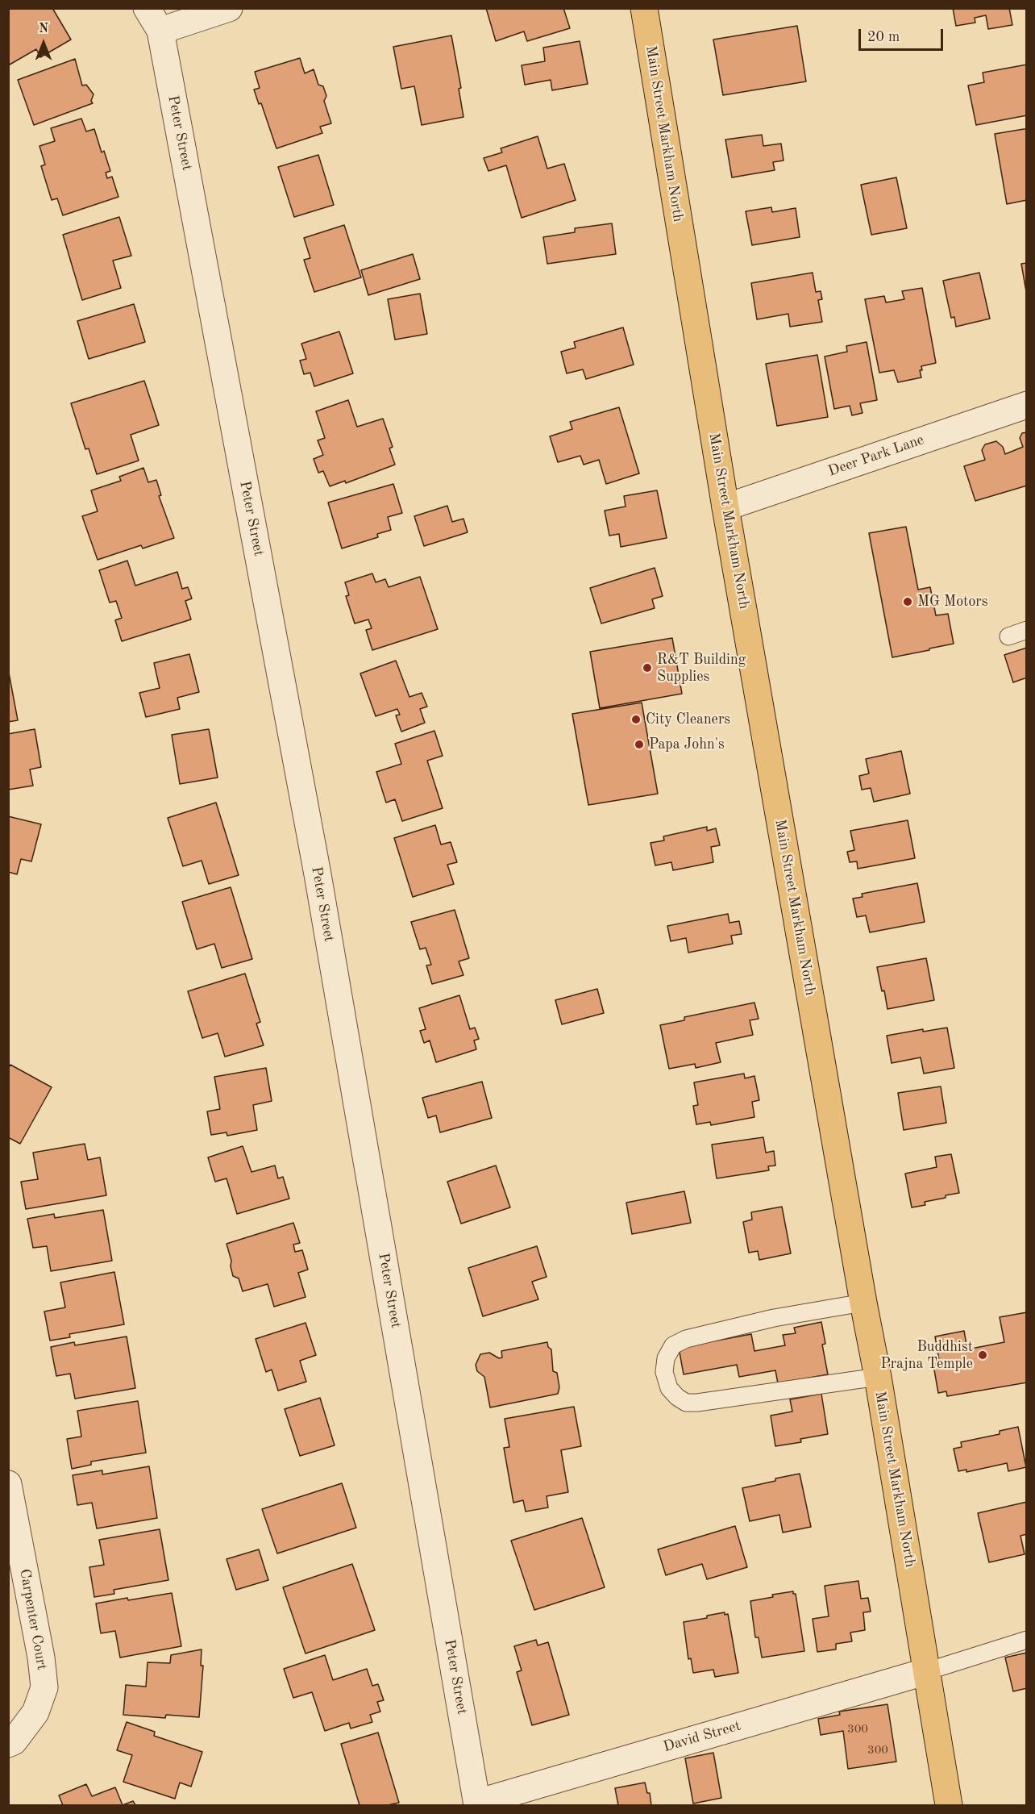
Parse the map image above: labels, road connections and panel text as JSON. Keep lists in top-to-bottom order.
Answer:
{
  "streets": {
    "main road": ["Main Street Markham North"],
    "street": [
      "Peter Street",
      "Deer Park Lane",
      "Carpenter Court",
      "David Street"
    ]
  },
  "crossings": [
    ["Peter Street", "David Street"],
    ["Main Street Markham North", "Deer Park Lane"],
    ["Main Street Markham North", "David Street"]
  ],
  "places": [
    "MG Motors",
    "R&T Building Supplies",
    "City Cleaners",
    "Papa John's",
    "Buddhist Prajna Temple"
  ],
  "house_numbers": ["300", "300"],
  "scale_bar": "20 m",
  "north": "top"
}
